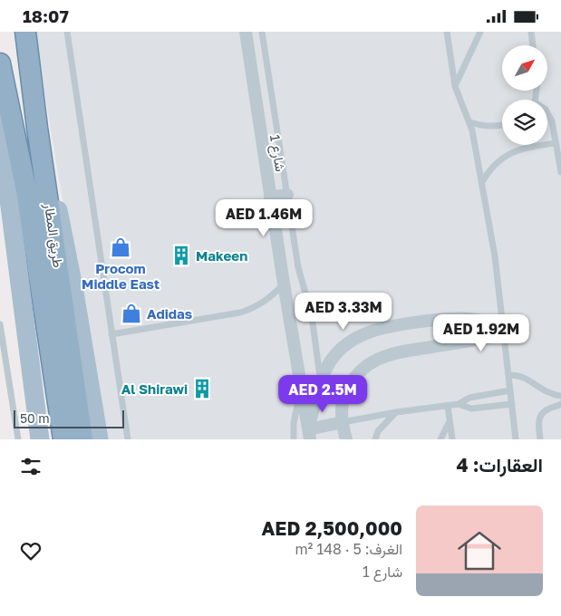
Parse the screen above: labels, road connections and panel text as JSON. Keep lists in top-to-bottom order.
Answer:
{
  "streets": {
    "highway": ["طريق المطار"],
    "street": ["شارع 1"]
  },
  "places": {
    "shop": ["Procom Middle East", "Adidas"],
    "building": ["Makeen", "Al Shirawi"]
  },
  "scale_bar": "50 m",
  "north": "top right",
  "page": {
    "status": "18:07",
    "price": [
      "AED 1.46M",
      "AED 3.33M",
      "AED 1.92M",
      "AED 2.5M"
    ],
    "scale": "50 m",
    "heading": "العقارات: 4",
    "list": [
      {
        "name": "AED 2,500,000",
        "note": "الغرف: 5 · 148 m² · شارع 1"
      }
    ]
  }
}
